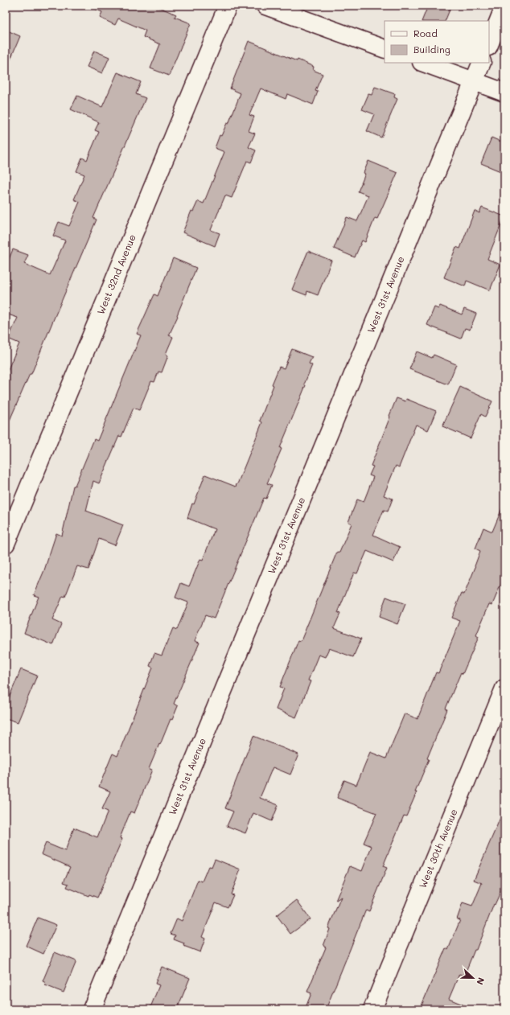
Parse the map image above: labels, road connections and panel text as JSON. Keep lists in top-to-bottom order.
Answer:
{
  "streets": {
    "street": ["West 32nd Avenue", "West 31st Avenue", "West 30th Avenue"]
  },
  "legend": ["Road", "Building"],
  "north": "right"
}
